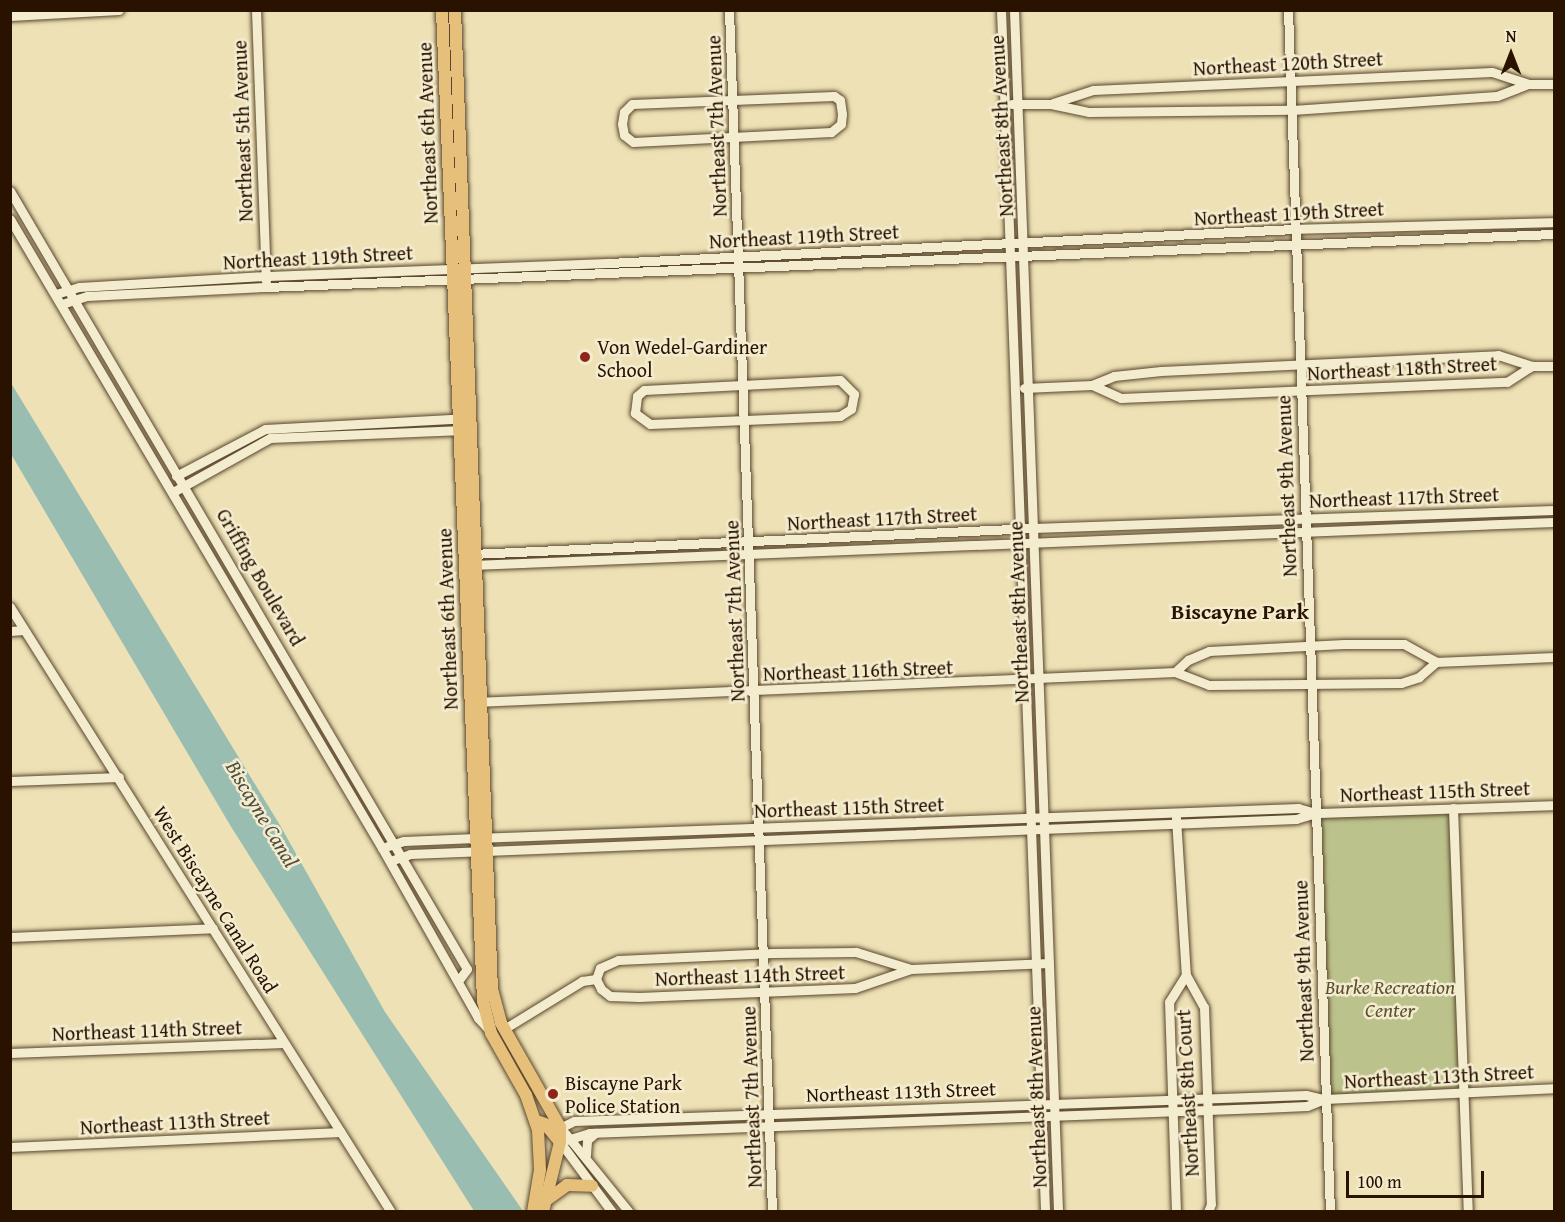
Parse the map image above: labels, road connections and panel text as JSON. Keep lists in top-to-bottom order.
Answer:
{
  "streets": {
    "main road": ["Northeast 6th Avenue"],
    "street": [
      "Northeast 120th Street",
      "Northeast 7th Avenue",
      "Northeast 8th Avenue",
      "Northeast 5th Avenue",
      "Northeast 119th Street",
      "Northeast 118th Street",
      "Northeast 9th Avenue",
      "Northeast 117th Street",
      "Griffing Boulevard",
      "Northeast 116th Street",
      "Northeast 115th Street",
      "West Biscayne Canal Road",
      "Northeast 114th Street",
      "Northeast 113th Street",
      "Northeast 8th Court"
    ]
  },
  "crossings": [
    ["Northeast 120th Street", "Northeast 8th Avenue"],
    ["Northeast 120th Street", "Northeast 9th Avenue"],
    ["Northeast 7th Avenue", "Northeast 119th Street"],
    ["Northeast 7th Avenue", "Northeast 117th Street"],
    ["Northeast 7th Avenue", "Northeast 116th Street"],
    ["Northeast 7th Avenue", "Northeast 115th Street"],
    ["Northeast 7th Avenue", "Northeast 114th Street"],
    ["Northeast 7th Avenue", "Northeast 113th Street"],
    ["Northeast 8th Avenue", "Northeast 119th Street"],
    ["Northeast 8th Avenue", "Northeast 118th Street"],
    ["Northeast 8th Avenue", "Northeast 117th Street"],
    ["Northeast 8th Avenue", "Northeast 116th Street"],
    ["Northeast 8th Avenue", "Northeast 115th Street"],
    ["Northeast 8th Avenue", "Northeast 114th Street"],
    ["Northeast 8th Avenue", "Northeast 113th Street"],
    ["Northeast 5th Avenue", "Northeast 119th Street"],
    ["Northeast 6th Avenue", "Northeast 119th Street"],
    ["Northeast 6th Avenue", "Northeast 117th Street"],
    ["Northeast 6th Avenue", "Griffing Boulevard"],
    ["Northeast 6th Avenue", "Northeast 116th Street"],
    ["Northeast 6th Avenue", "Northeast 115th Street"],
    ["Northeast 6th Avenue", "Northeast 114th Street"],
    ["Northeast 119th Street", "Northeast 9th Avenue"],
    ["Northeast 119th Street", "Griffing Boulevard"],
    ["Northeast 118th Street", "Northeast 9th Avenue"],
    ["Northeast 9th Avenue", "Northeast 117th Street"],
    ["Northeast 9th Avenue", "Northeast 116th Street"],
    ["Northeast 9th Avenue", "Northeast 115th Street"],
    ["Northeast 9th Avenue", "Northeast 113th Street"],
    ["Griffing Boulevard", "Northeast 115th Street"],
    ["Northeast 115th Street", "Northeast 8th Court"],
    ["West Biscayne Canal Road", "Northeast 114th Street"],
    ["West Biscayne Canal Road", "Northeast 113th Street"],
    ["Northeast 113th Street", "Northeast 8th Court"]
  ],
  "districts": ["Biscayne Park"],
  "water": ["Biscayne Canal"],
  "parks": ["Burke Recreation Center"],
  "places": ["Von Wedel-Gardiner School", "Biscayne Park Police Station"],
  "scale_bar": "100 m",
  "north": "top"
}
